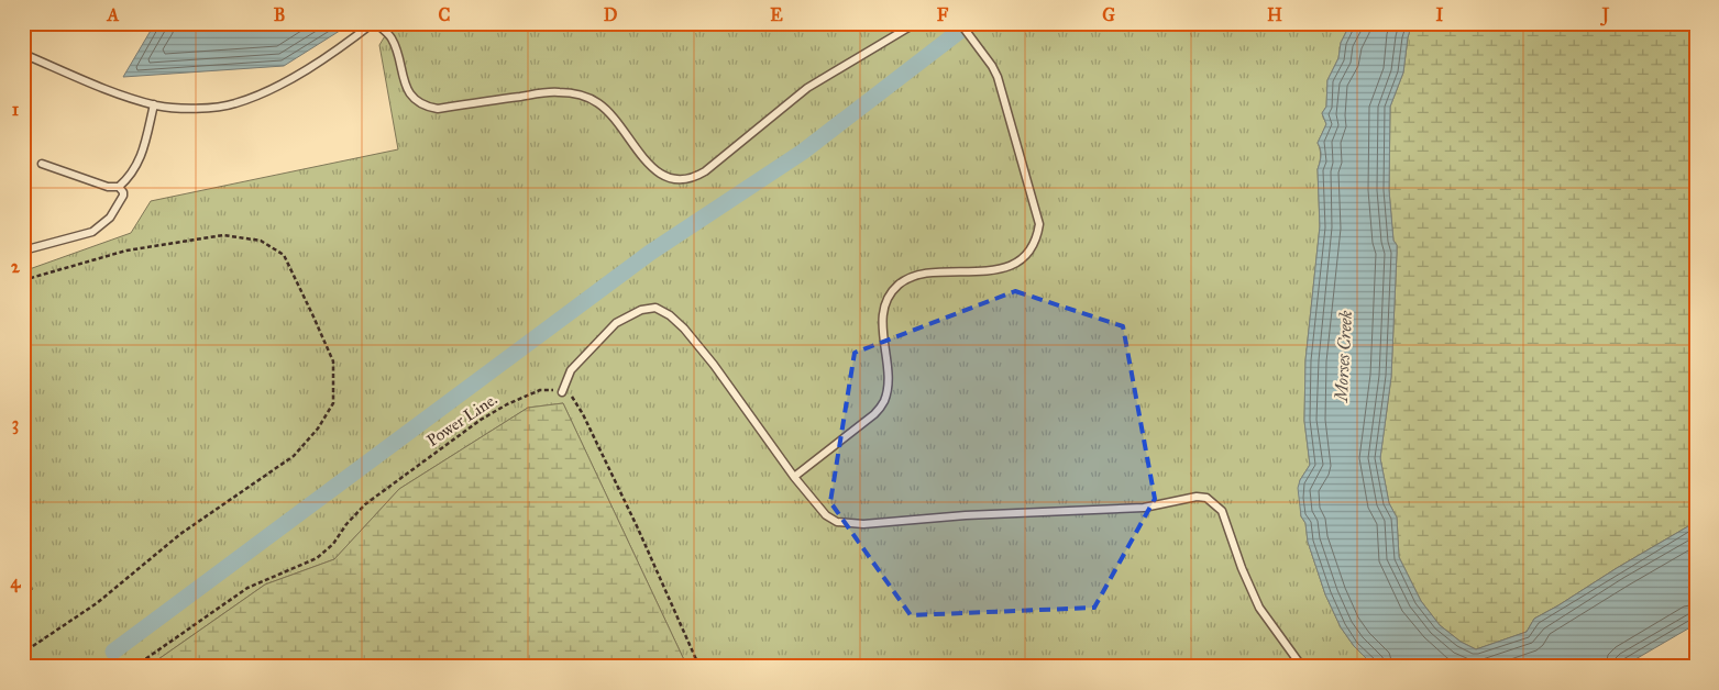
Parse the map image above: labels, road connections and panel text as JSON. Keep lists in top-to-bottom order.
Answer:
{
  "streets": {
    "path": ["Power Line."]
  },
  "water": ["Morses Creek"],
  "grid": {
    "columns": [
      "A",
      "B",
      "C",
      "D",
      "E",
      "F",
      "G",
      "H",
      "I",
      "J"
    ],
    "rows": [
      "1",
      "2",
      "3",
      "4"
    ]
  }
}
